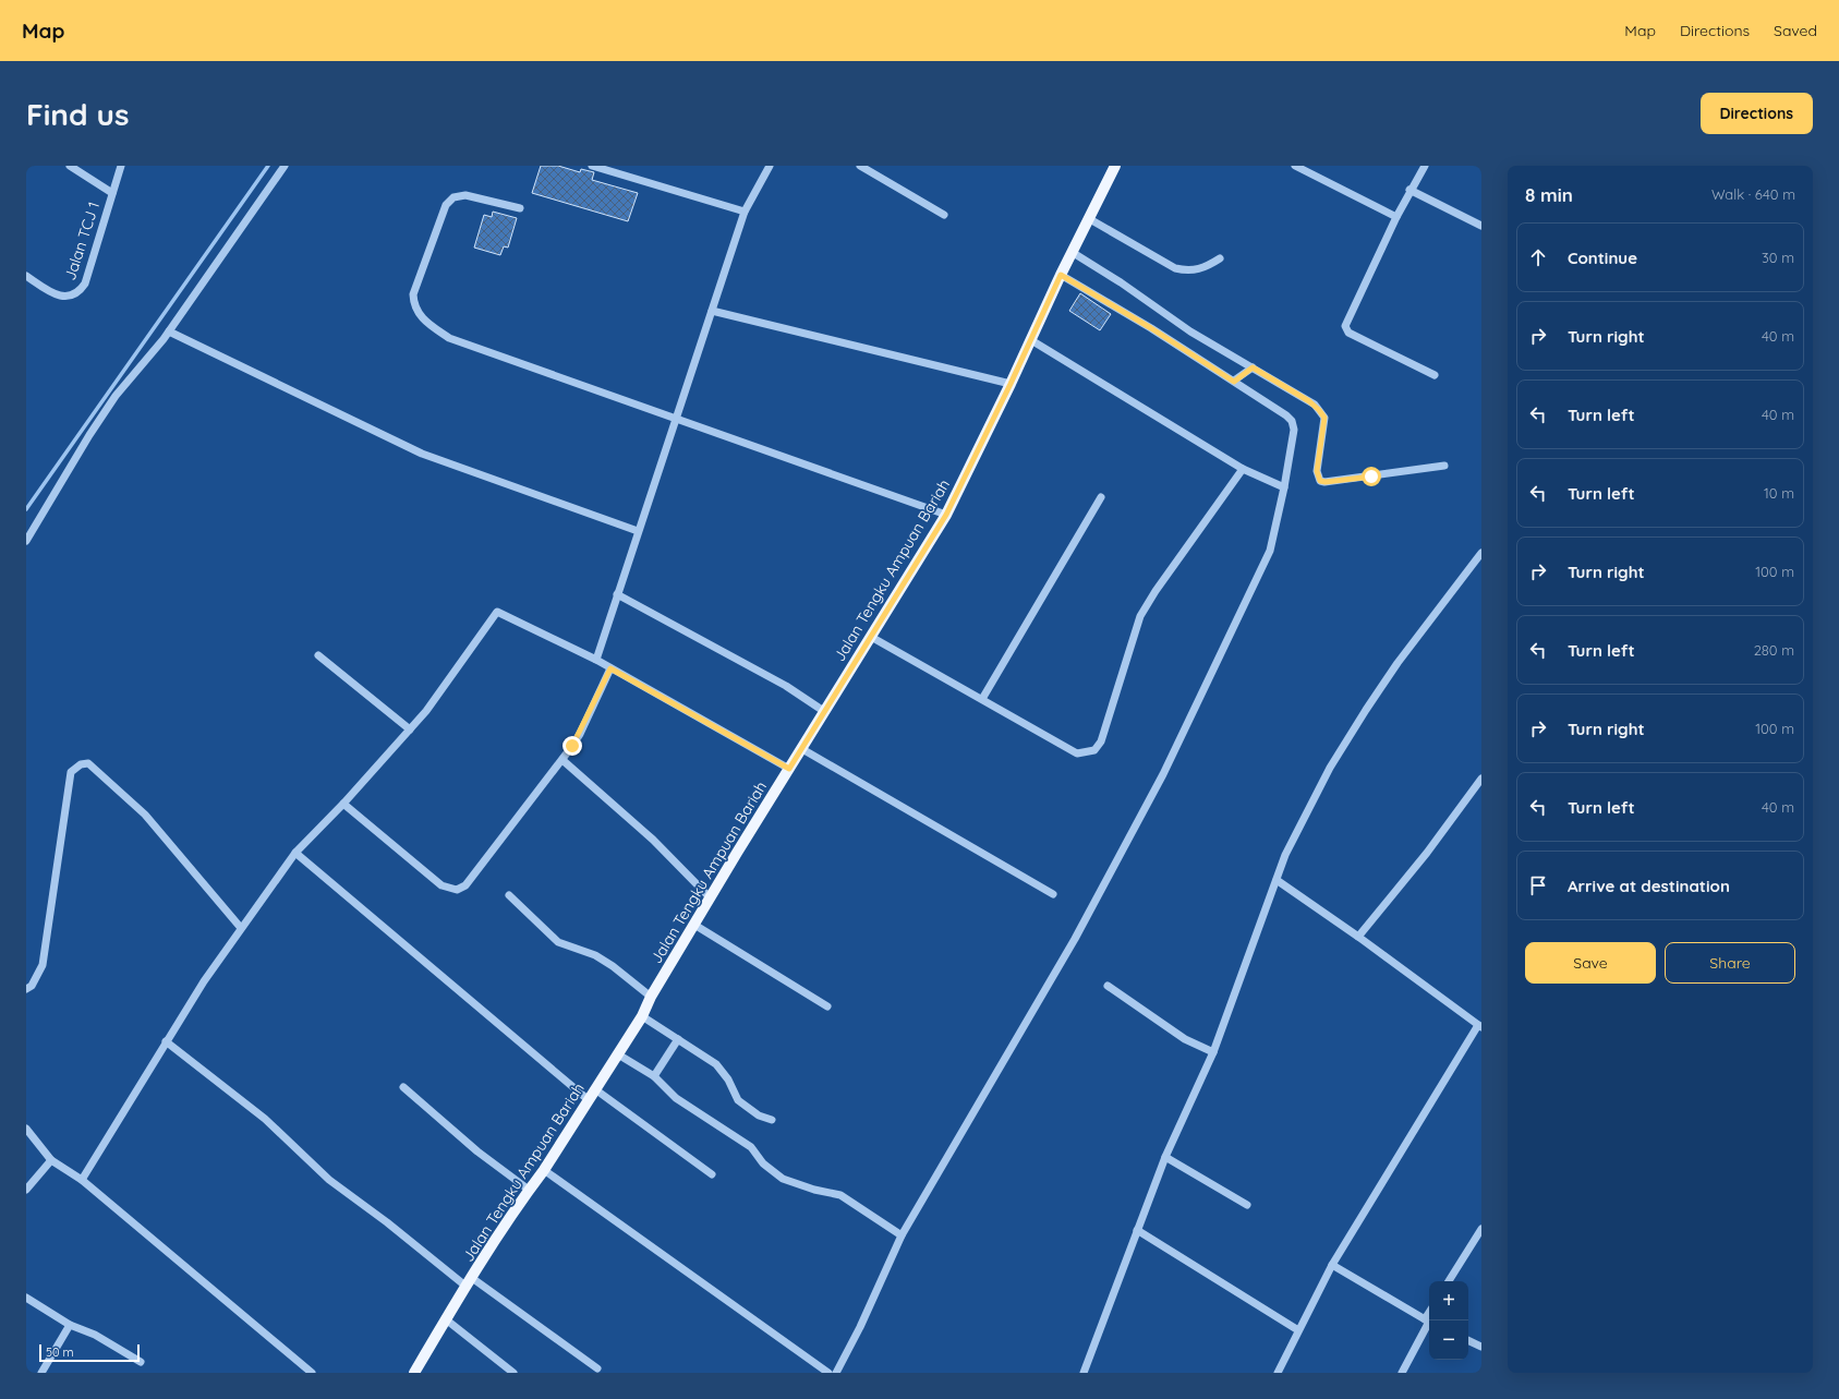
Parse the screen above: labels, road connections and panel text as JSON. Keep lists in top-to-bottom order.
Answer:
{
  "streets": {
    "main road": ["Jalan Tengku Ampuan Bariah"],
    "street": ["Jalan TCJ 1"]
  },
  "scale_bar": "50 m",
  "page": {
    "header": "Map",
    "nav": ["Map", "Directions", "Saved"],
    "buttons": [
      "Directions",
      ["Save", "Share"]
    ],
    "title": "Find us",
    "heading": ["8 min", "Walk · 640 m"],
    "list": [
      ["Continue", "30 m"],
      ["Turn right", "40 m"],
      ["Turn left", "40 m"],
      ["Turn left", "10 m"],
      ["Turn right", "100 m"],
      ["Turn left", "280 m"],
      ["Turn right", "100 m"],
      ["Turn left", "40 m"],
      "Arrive at destination"
    ],
    "map_buttons": ["+", "−"],
    "scale": "50 m"
  }
}
